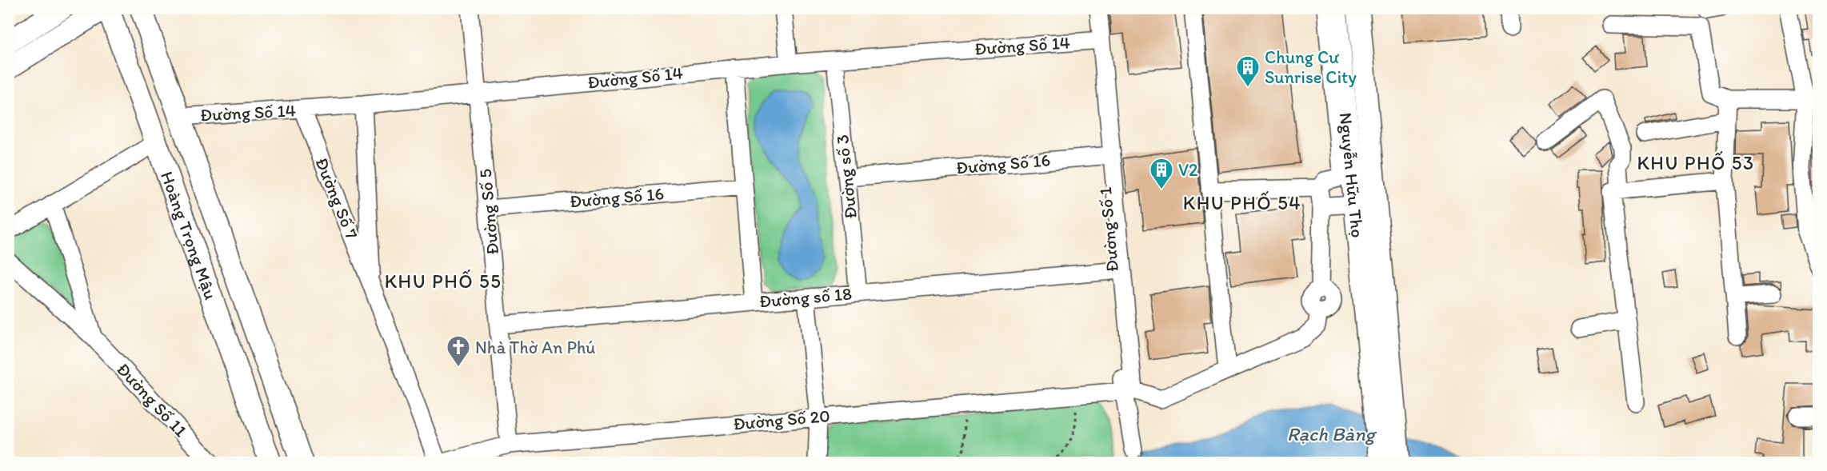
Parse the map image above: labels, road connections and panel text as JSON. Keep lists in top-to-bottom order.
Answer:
{
  "streets": {
    "main road": ["Nguyễn Hữu Thọ", "Hoàng Trọng Mậu"],
    "street": [
      "Đường Số 14",
      "Đường Số 16",
      "Đường số 3",
      "Đường Số 7",
      "Đường Số 5",
      "Đường Số 1",
      "Đường số 18",
      "Đường Số 11",
      "Đường Số 20"
    ]
  },
  "crossings": [
    ["Đường Số 14", "Đường số 3"],
    ["Đường Số 14", "Đường Số 7"],
    ["Đường Số 14", "Đường Số 5"],
    ["Đường Số 14", "Đường Số 1"],
    ["Đường Số 14", "Hoàng Trọng Mậu"],
    ["Đường Số 16", "Đường số 3"],
    ["Đường Số 16", "Đường Số 5"],
    ["Đường Số 16", "Đường Số 1"],
    ["Đường số 3", "Đường số 18"],
    ["Đường Số 5", "Đường số 18"],
    ["Đường Số 5", "Đường Số 20"],
    ["Đường Số 1", "Đường số 18"],
    ["Đường Số 1", "Đường Số 20"]
  ],
  "districts": ["KHU PHỐ 53", "KHU PHỐ 54", "KHU PHỐ 55"],
  "water": ["Rạch Bàng"],
  "places": {
    "building": ["Chung Cư Sunrise City", "V2"],
    "church": ["Nhà Thờ An Phú"]
  }
}
